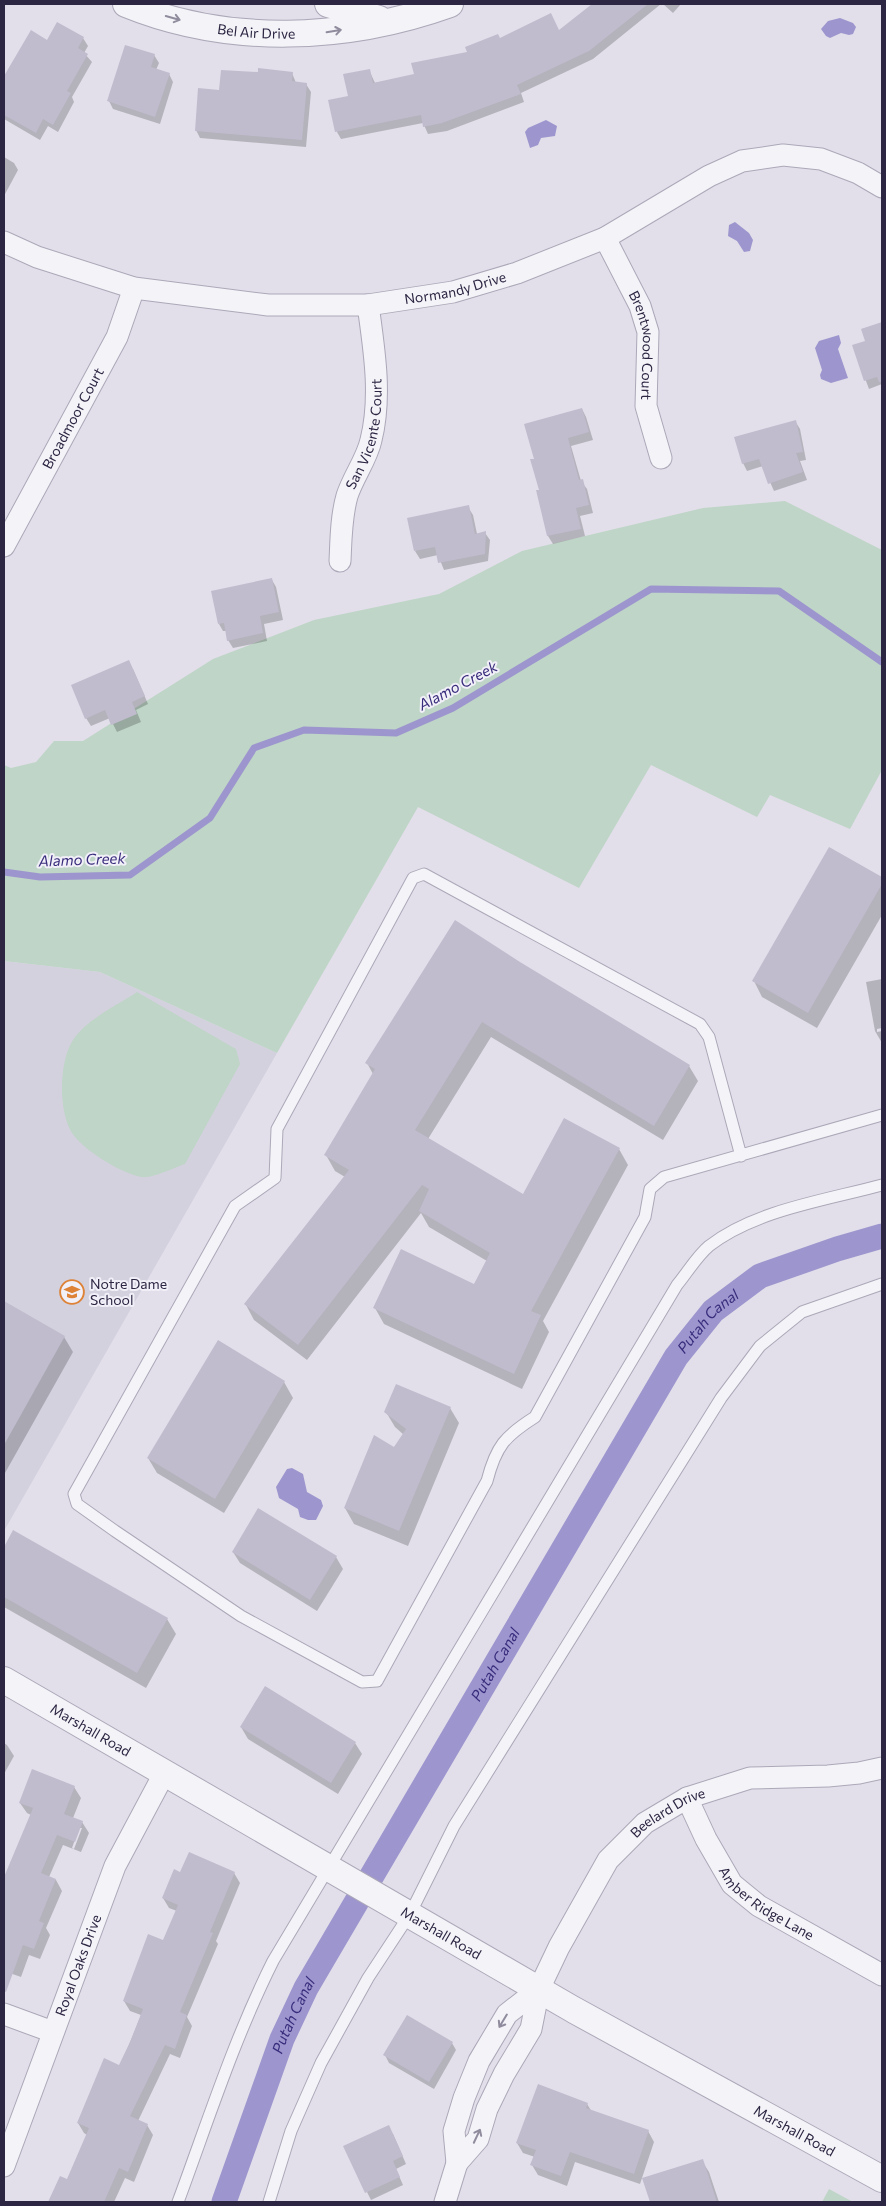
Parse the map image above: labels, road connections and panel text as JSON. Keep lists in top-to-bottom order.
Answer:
{
  "streets": {
    "street": [
      "Bel Air Drive",
      "Normandy Drive",
      "Brentwood Court",
      "Broadmoor Court",
      "San Vicente Court",
      "Marshall Road",
      "Beelard Drive",
      "Amber Ridge Lane",
      "Royal Oaks Drive"
    ]
  },
  "crossings": [
    ["Normandy Drive", "Brentwood Court"],
    ["Normandy Drive", "Broadmoor Court"],
    ["Normandy Drive", "San Vicente Court"],
    ["Marshall Road", "Beelard Drive"],
    ["Marshall Road", "Royal Oaks Drive"],
    ["Beelard Drive", "Amber Ridge Lane"]
  ],
  "one_way": ["Bel Air Drive"],
  "water": ["Alamo Creek", "Putah Canal"],
  "places": {
    "school or university": ["Notre Dame School"]
  }
}
